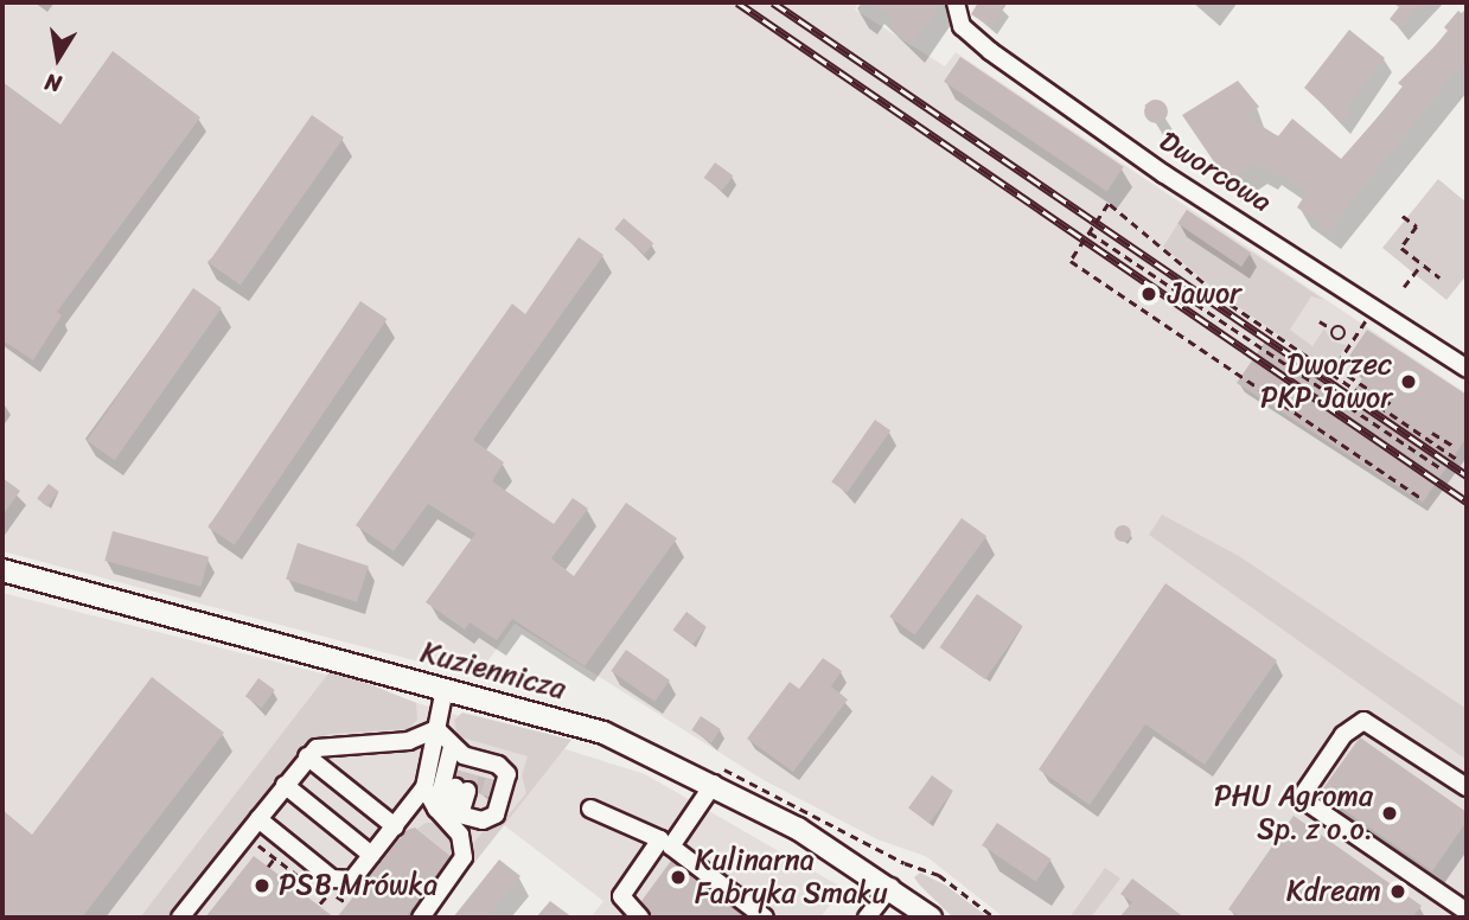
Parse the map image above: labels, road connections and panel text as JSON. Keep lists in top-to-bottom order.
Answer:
{
  "streets": {
    "main road": ["Kuziennicza"],
    "street": ["Dworcowa"]
  },
  "places": [
    "Jawor",
    "Dworzec PKP Jawor",
    "PHU Agroma Sp. z o.o.",
    "Kulinarna Fabryka Smaku",
    "PSB Mrówka",
    "Kdream"
  ],
  "north": "bottom"
}
